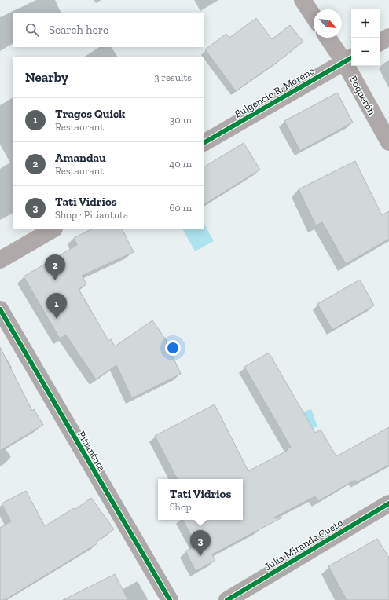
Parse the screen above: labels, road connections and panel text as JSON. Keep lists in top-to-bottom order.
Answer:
{
  "streets": {
    "street": [
      "Fulgencio R. Moreno",
      "Boquerón",
      "Pitiantuta",
      "Julia Miranda Cueto"
    ]
  },
  "crossings": [
    ["Fulgencio R. Moreno", "Boquerón"]
  ],
  "north": "bottom right",
  "page": {
    "map_buttons": ["+", "−"],
    "search": "Search here",
    "heading": ["Nearby", "3 results"],
    "list": [
      {
        "mark": "1",
        "name": "Tragos Quick",
        "note": "Restaurant",
        "value": "30 m"
      },
      {
        "mark": "2",
        "name": "Amandau",
        "note": "Restaurant",
        "value": "40 m"
      },
      {
        "mark": "3",
        "name": "Tati Vidrios",
        "note": "Shop · Pitiantuta",
        "value": "60 m"
      }
    ],
    "pins": ["2", "1", "3"],
    "popup": ["Tati Vidrios", "Shop"]
  }
}
